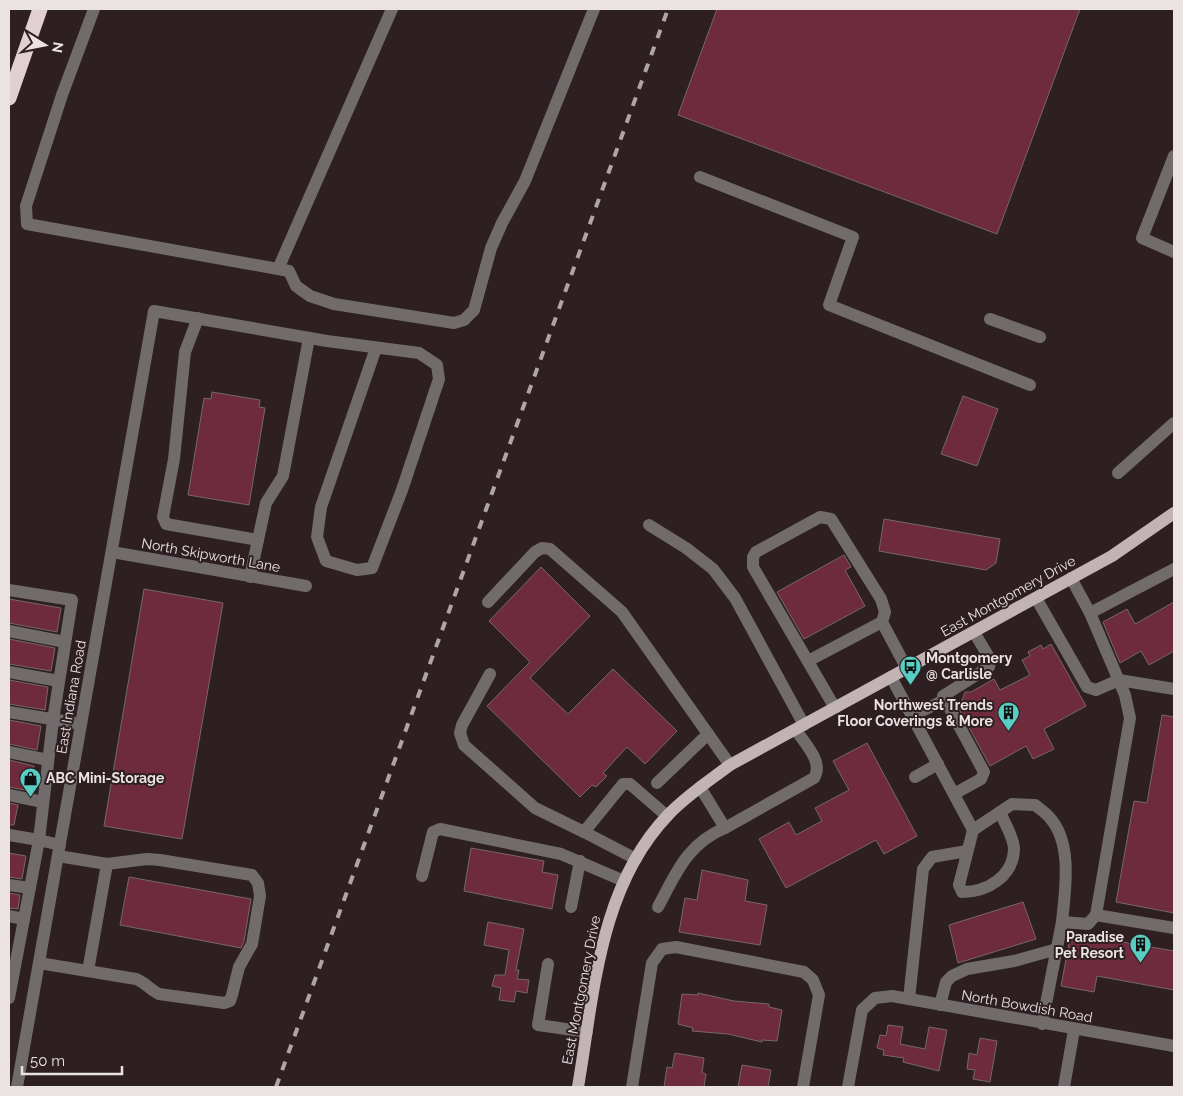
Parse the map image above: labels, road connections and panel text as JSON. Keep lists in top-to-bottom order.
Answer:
{
  "streets": {
    "main road": ["East Montgomery Drive"],
    "street": ["North Skipworth Lane", "East Indiana Road", "North Bowdish Road"]
  },
  "crossings": [
    ["North Skipworth Lane", "East Indiana Road"]
  ],
  "places": {
    "bus stop": ["Montgomery @ Carlisle"],
    "building": ["Northwest Trends Floor Coverings & More", "Paradise Pet Resort"],
    "shop": ["ABC Mini-Storage"]
  },
  "scale_bar": "50 m",
  "north": "right"
}
